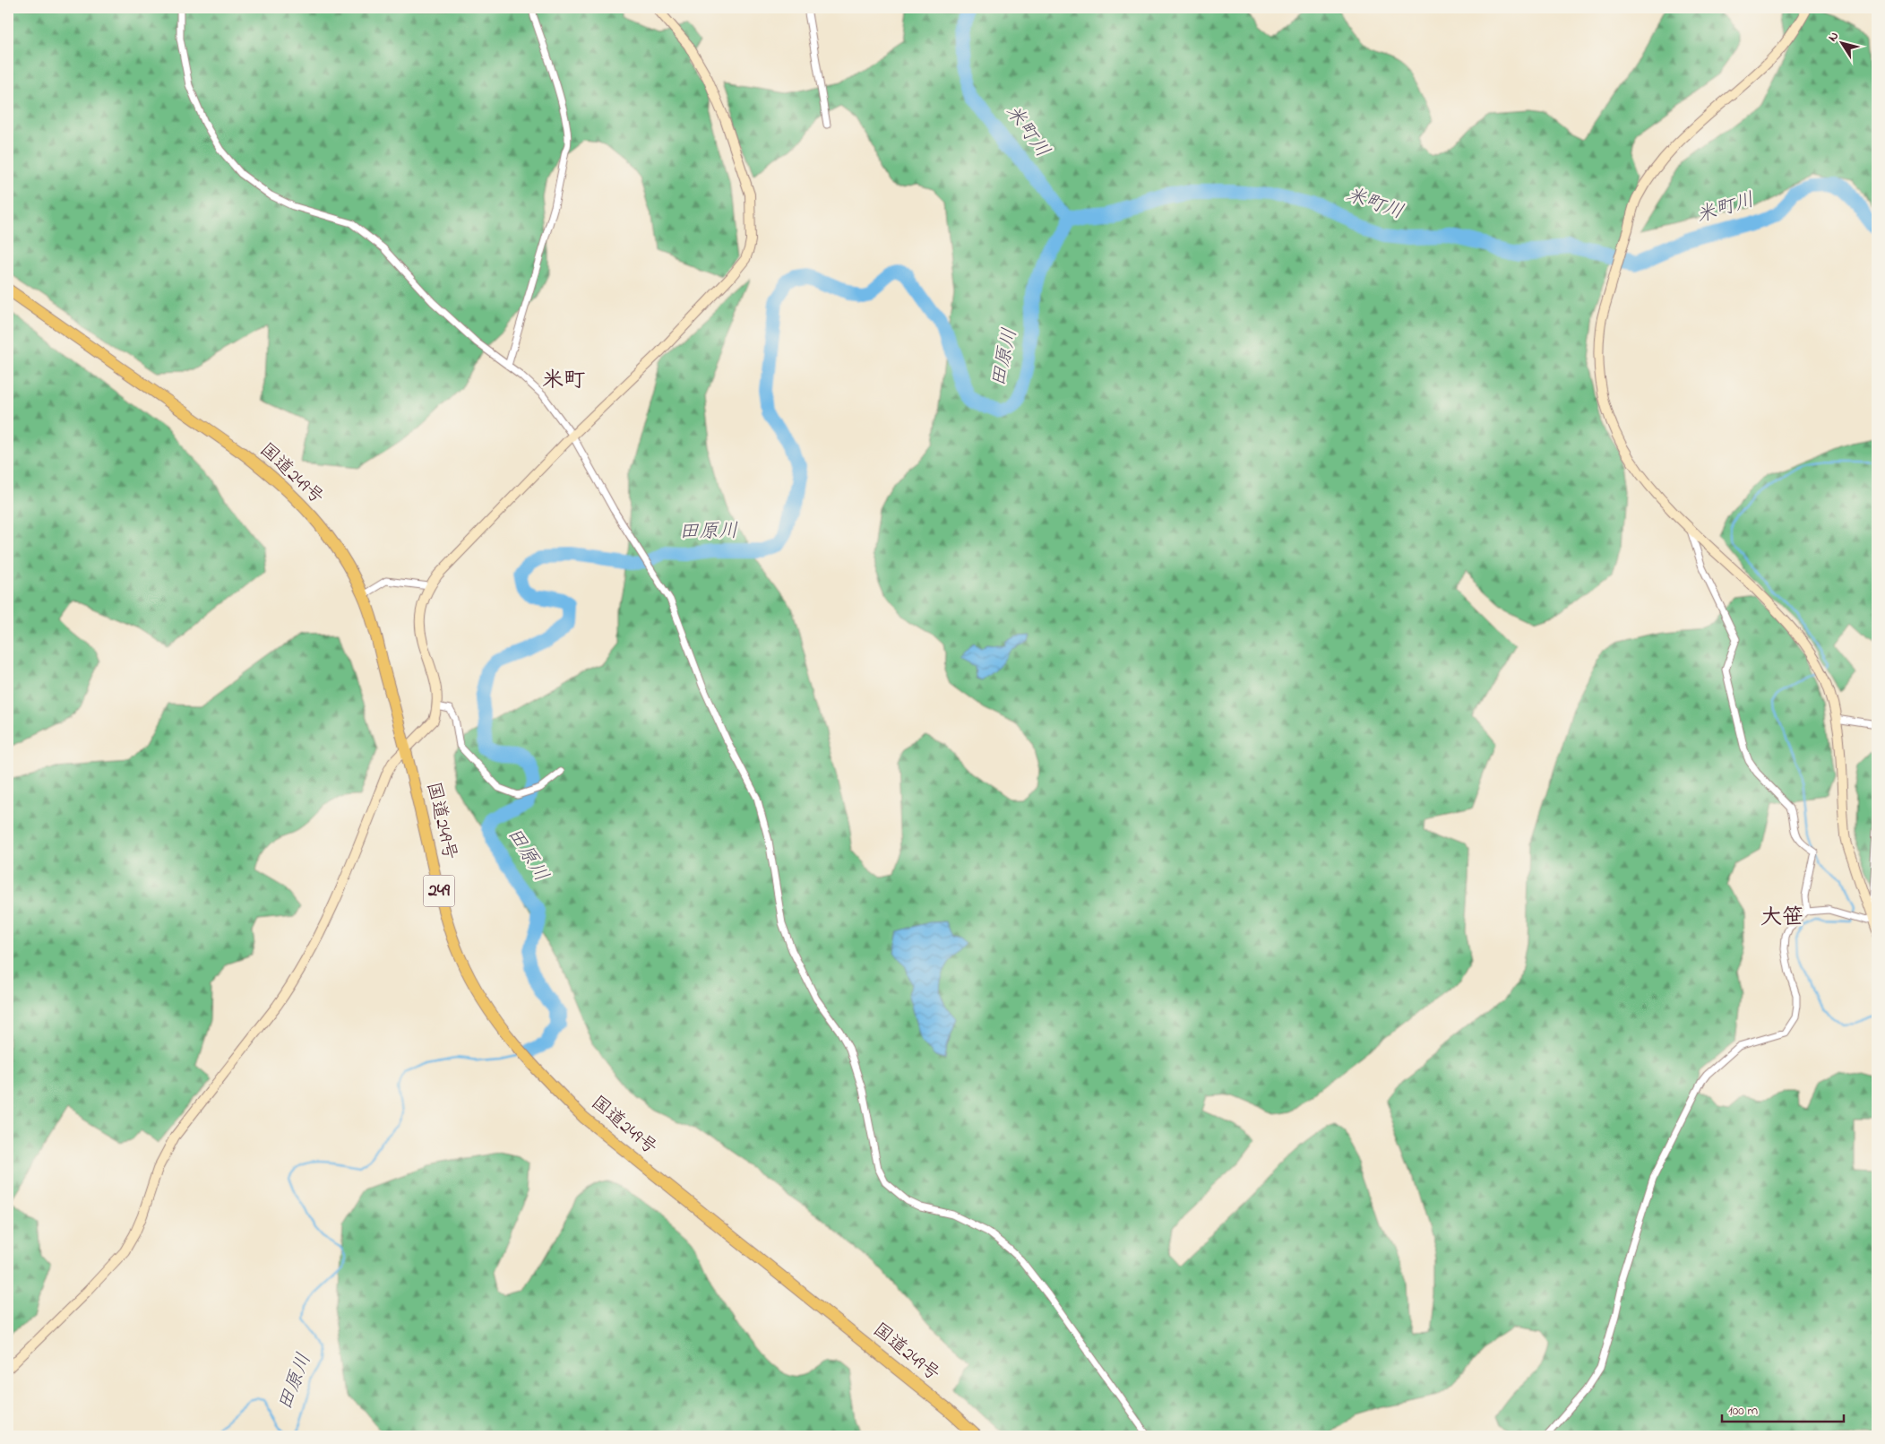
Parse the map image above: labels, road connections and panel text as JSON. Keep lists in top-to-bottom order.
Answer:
{
  "streets": {
    "highway": ["国道249号", "249"]
  },
  "districts": ["米町", "大笹"],
  "water": ["米町川", "田原川"],
  "scale_bar": "100 m",
  "north": "top left"
}
